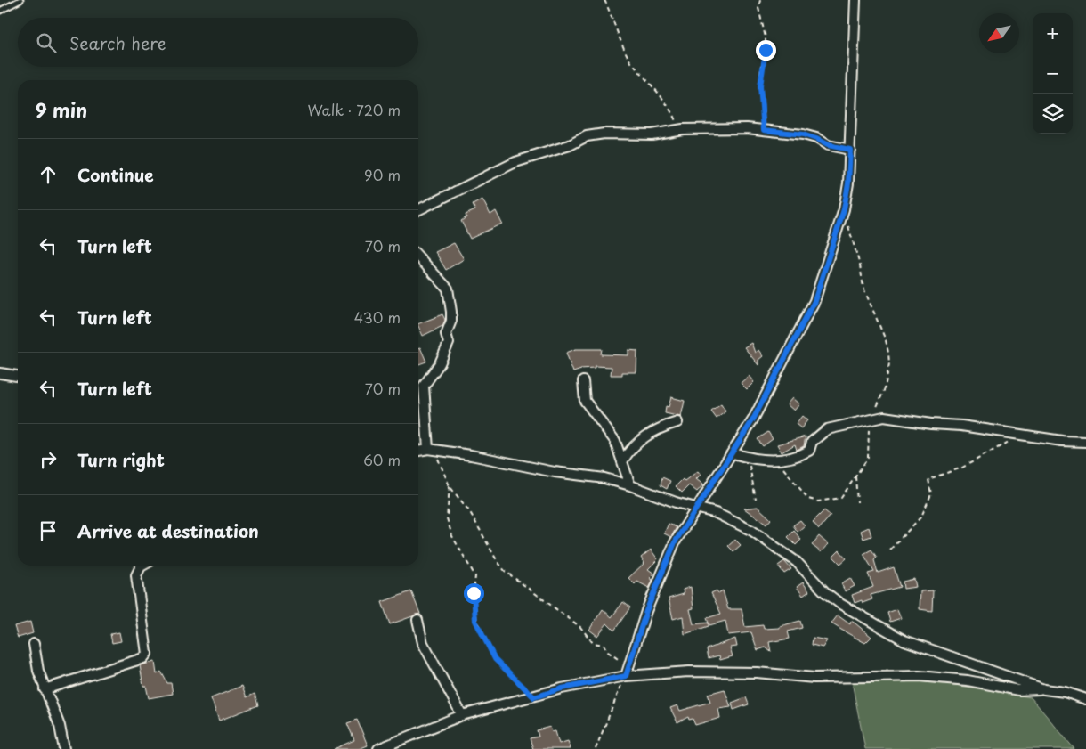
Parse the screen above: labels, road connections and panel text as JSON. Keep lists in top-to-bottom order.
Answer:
{
  "north": "bottom left",
  "page": {
    "map_buttons": ["+", "−"],
    "search": "Search here",
    "heading": ["9 min", "Walk · 720 m"],
    "list": [
      ["Continue", "90 m"],
      ["Turn left", "70 m"],
      ["Turn left", "430 m"],
      ["Turn left", "70 m"],
      ["Turn right", "60 m"],
      "Arrive at destination"
    ]
  }
}
